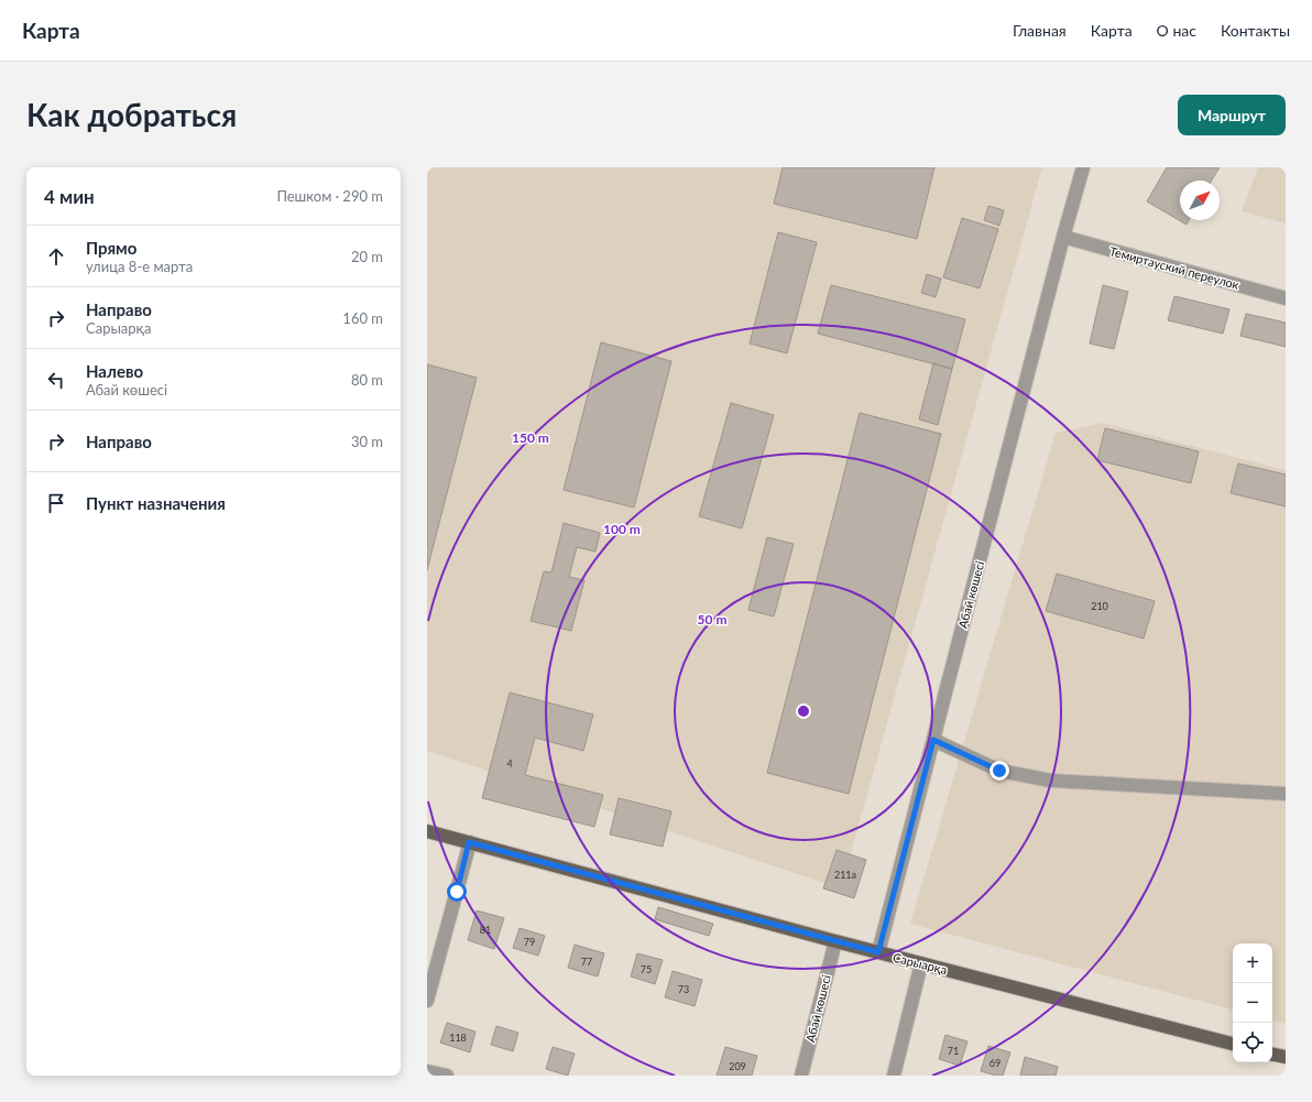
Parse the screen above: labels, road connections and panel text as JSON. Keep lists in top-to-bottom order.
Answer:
{
  "streets": {
    "main road": ["Сарыарқа"],
    "street": ["Темиртауский переулок", "Абай көшесі"]
  },
  "crossings": [
    ["Темиртауский переулок", "Абай көшесі"],
    ["Абай көшесі", "Сарыарқа"]
  ],
  "house_numbers": [
    "210",
    "4",
    "211а",
    "81",
    "79",
    "77",
    "75",
    "73",
    "118",
    "71",
    "69",
    "209"
  ],
  "north": "top right",
  "page": {
    "header": "Карта",
    "nav": [
      "Главная",
      "Карта",
      "О нас",
      "Контакты"
    ],
    "buttons": "Маршрут",
    "title": "Как добраться",
    "heading": ["4 мин", "Пешком · 290 m"],
    "list": [
      ["Прямо", "улица 8-е марта", "20 m"],
      ["Направо", "Сарыарқа", "160 m"],
      ["Налево", "Абай көшесі", "80 m"],
      ["Направо", "30 m"],
      "Пункт назначения"
    ],
    "map_buttons": ["+", "−"]
  },
  "rings": ["150 m", "100 m", "50 m"]
}
